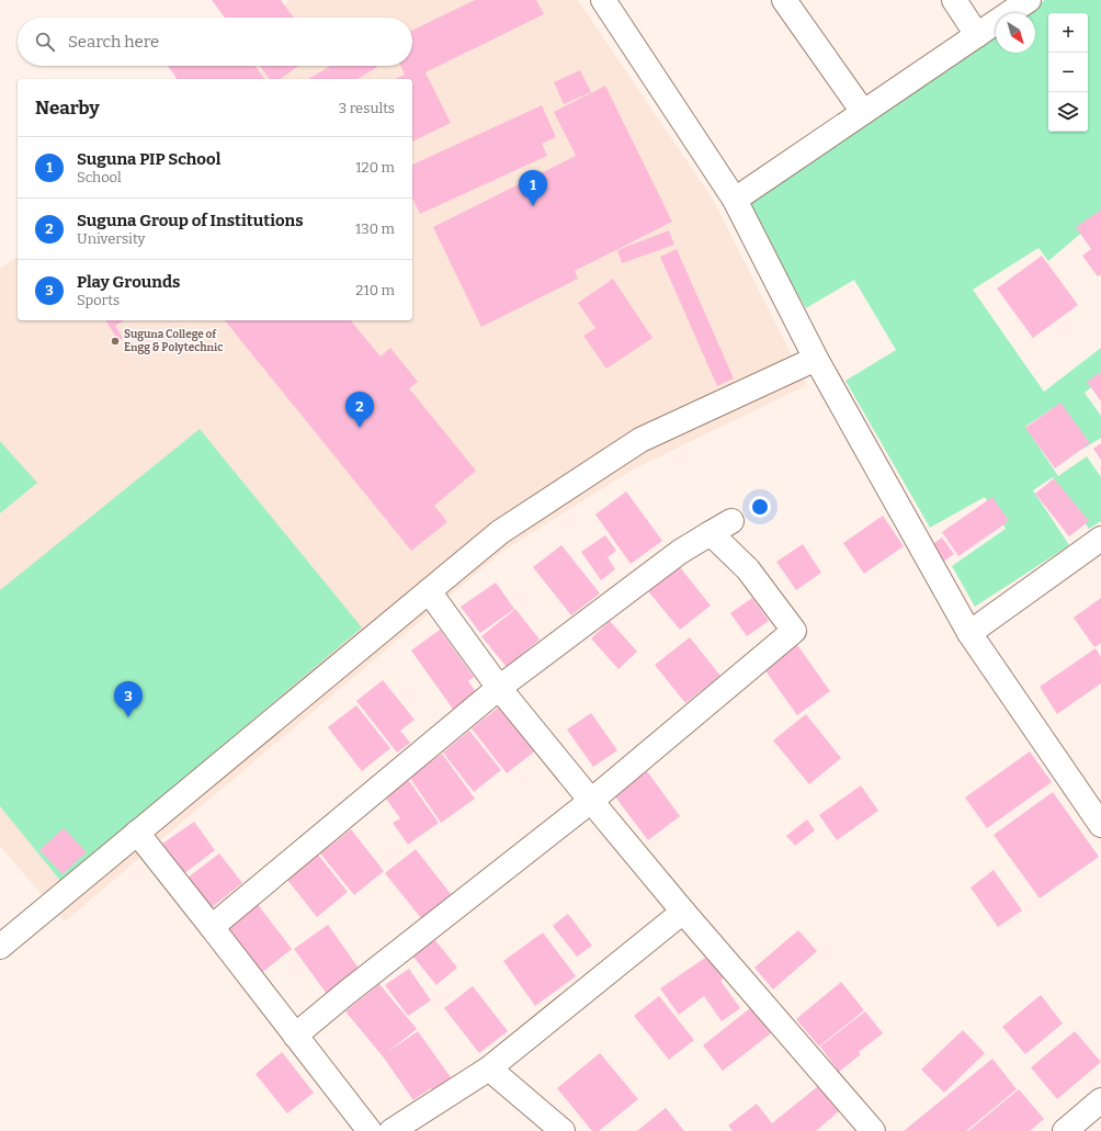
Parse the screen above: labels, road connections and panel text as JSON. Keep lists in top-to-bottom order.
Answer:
{
  "places": ["Suguna College of Engg & Polytechnic"],
  "north": "bottom right",
  "page": {
    "map_buttons": ["+", "−"],
    "search": "Search here",
    "heading": ["Nearby", "3 results"],
    "list": [
      {
        "mark": "1",
        "name": "Suguna PIP School",
        "note": "School",
        "value": "120 m"
      },
      {
        "mark": "2",
        "name": "Suguna Group of Institutions",
        "note": "University",
        "value": "130 m"
      },
      {
        "mark": "3",
        "name": "Play Grounds",
        "note": "Sports",
        "value": "210 m"
      }
    ],
    "pins": ["1", "2", "3"]
  }
}
